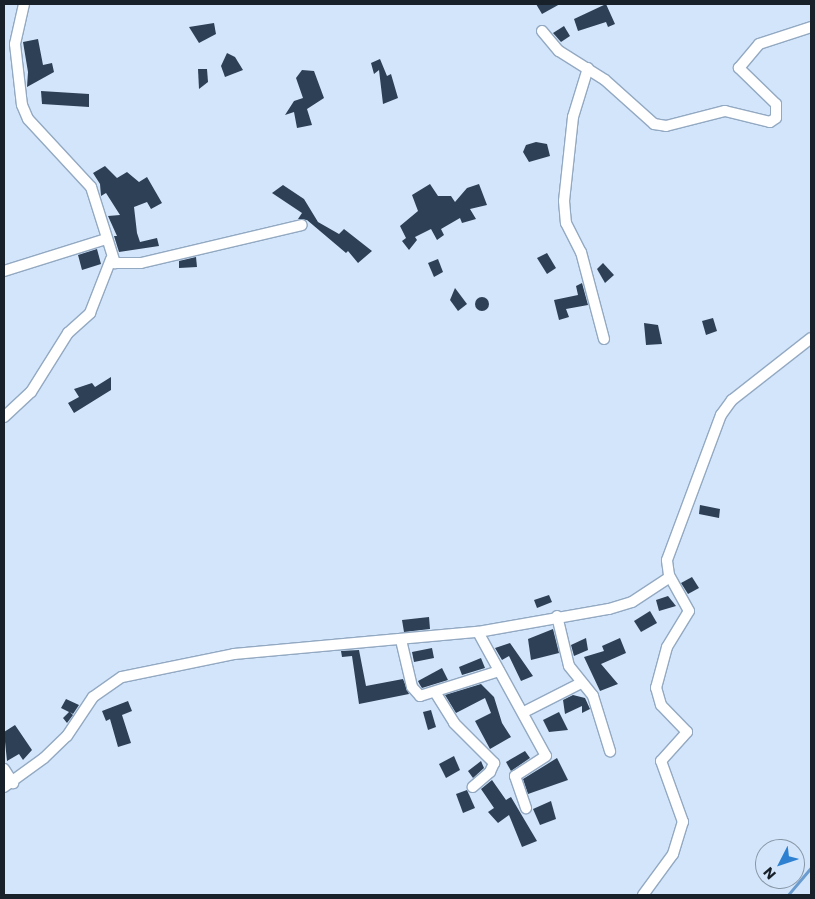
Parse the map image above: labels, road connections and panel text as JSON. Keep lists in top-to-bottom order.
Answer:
{
  "north": "bottom left"
}
